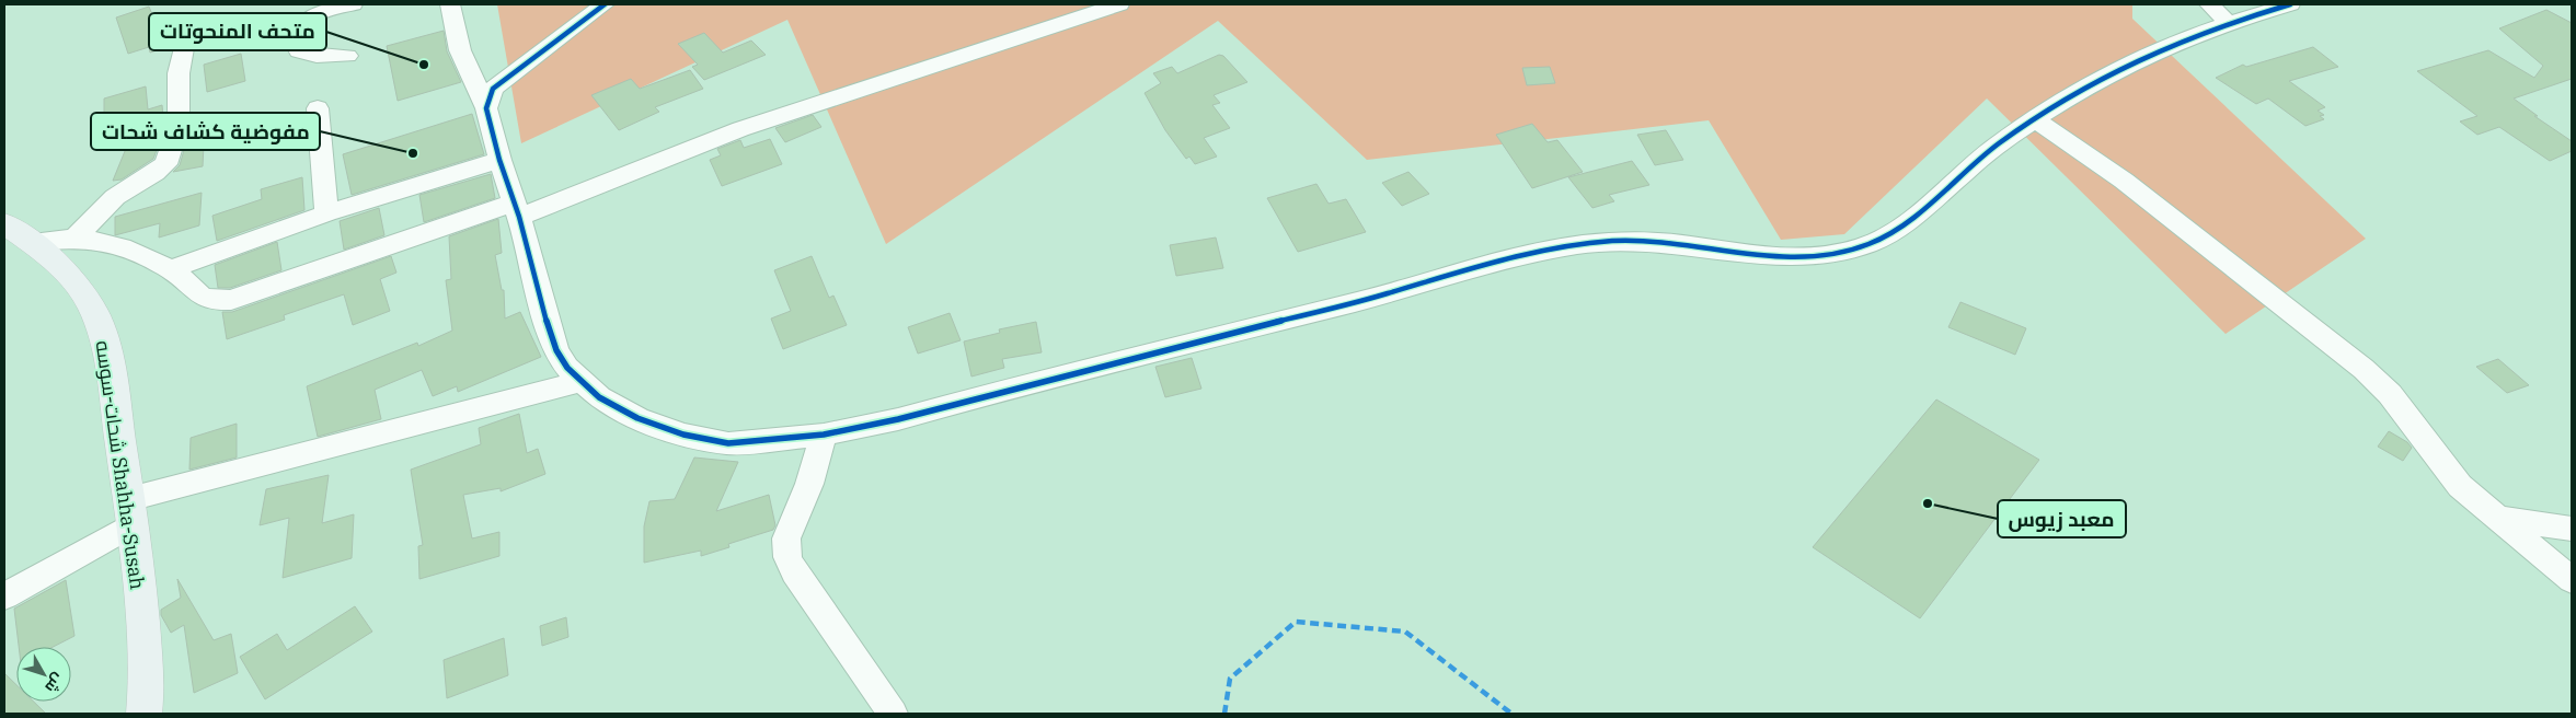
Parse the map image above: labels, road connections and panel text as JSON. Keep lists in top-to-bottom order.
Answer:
{
  "streets": {
    "main road": ["شحات-سوسه Shahha-Susah"]
  },
  "places": ["متحف المنحوتات", "مفوضية كشاف شحات", "معبد زيوس"],
  "north": "bottom right"
}
